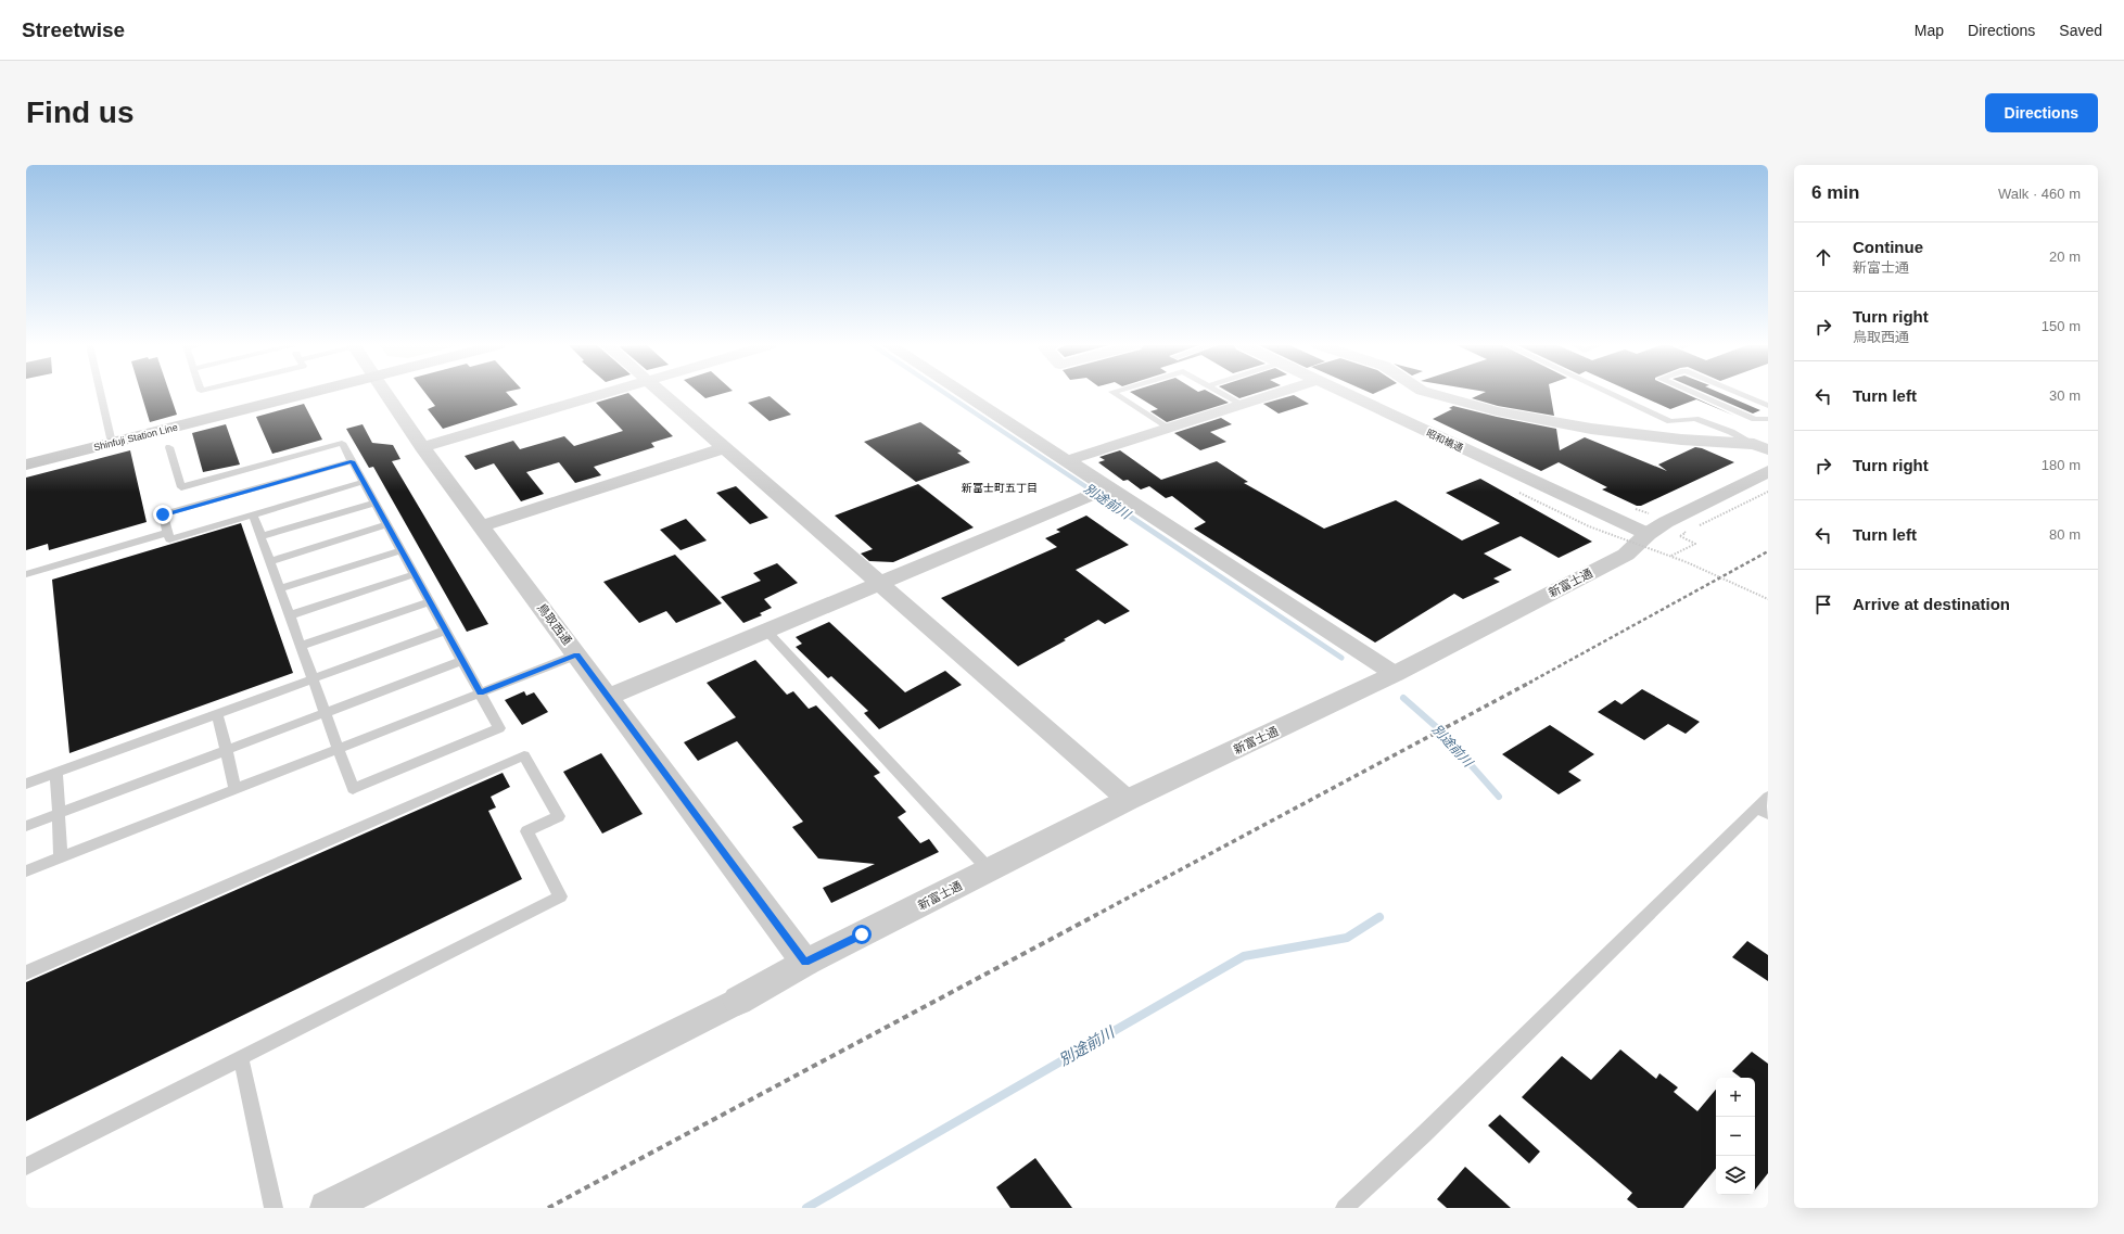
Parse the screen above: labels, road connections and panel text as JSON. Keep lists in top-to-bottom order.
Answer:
{
  "streets": {
    "main road": ["Shinfuji Station Line"],
    "street": ["昭和橋通", "新富士通", "鳥取西通"]
  },
  "crossings": [
    ["昭和橋通", "新富士通"],
    ["新富士通", "鳥取西通"]
  ],
  "districts": ["新富士町五丁目"],
  "water": ["別途前川"],
  "page": {
    "header": "Streetwise",
    "nav": ["Map", "Directions", "Saved"],
    "buttons": "Directions",
    "title": "Find us",
    "heading": ["6 min", "Walk · 460 m"],
    "list": [
      ["Continue", "新富士通", "20 m"],
      ["Turn right", "鳥取西通", "150 m"],
      ["Turn left", "30 m"],
      ["Turn right", "180 m"],
      ["Turn left", "80 m"],
      "Arrive at destination"
    ],
    "map_buttons": ["+", "−"]
  }
}
